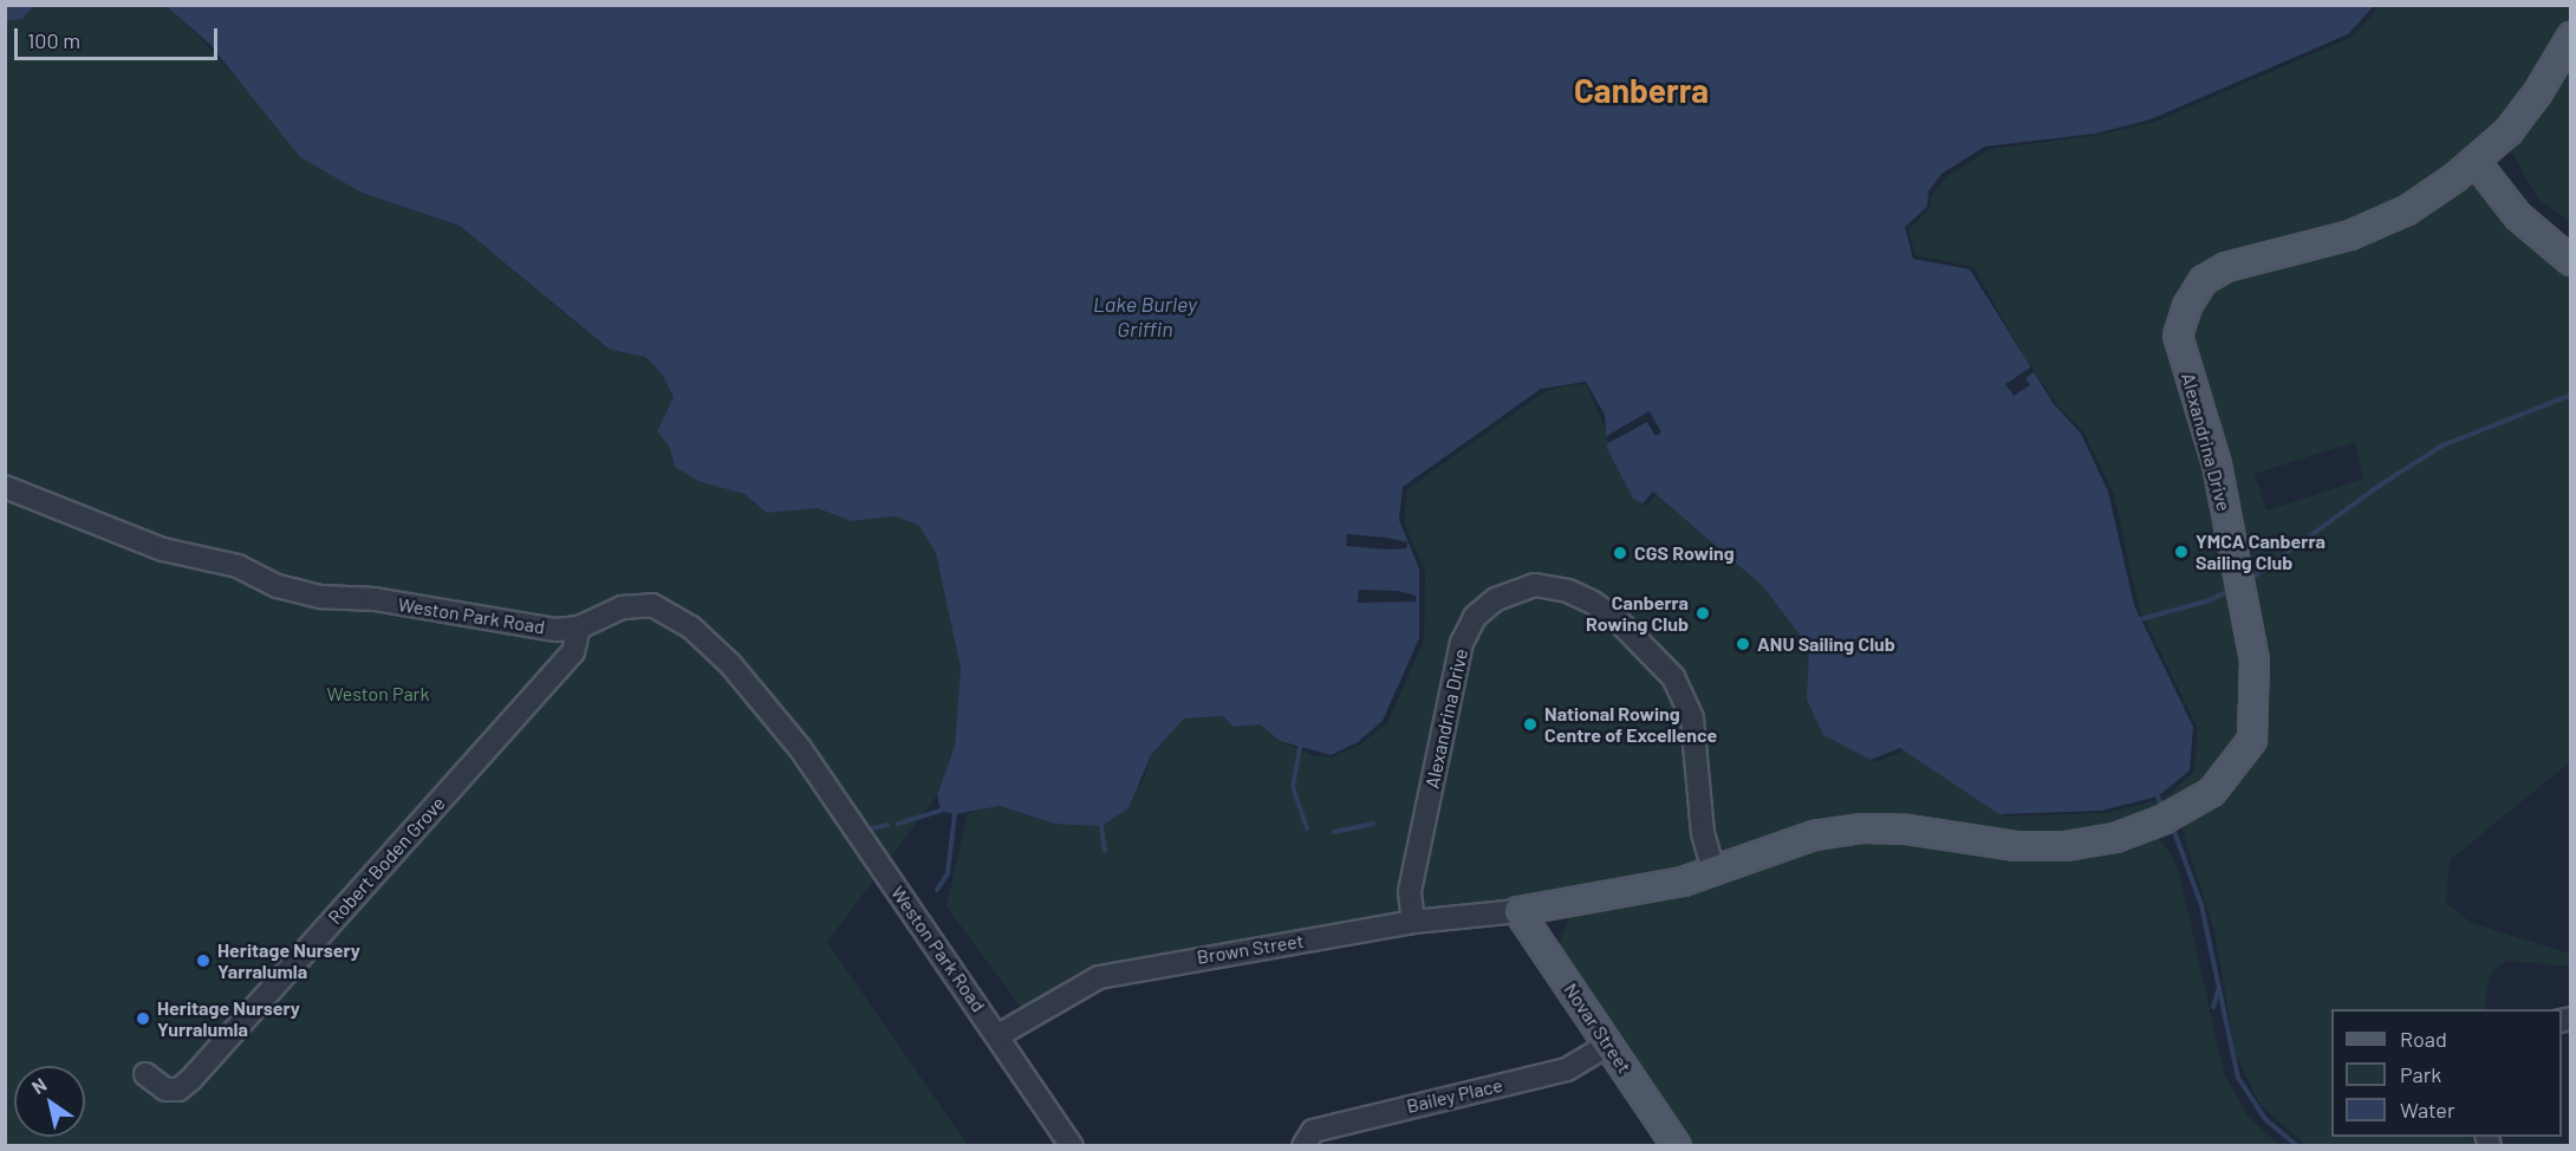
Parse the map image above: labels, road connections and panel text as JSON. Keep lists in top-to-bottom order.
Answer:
{
  "streets": {
    "main road": ["Alexandrina Drive", "Novar Street"],
    "street": [
      "Weston Park Road",
      "Robert Boden Grove",
      "Brown Street",
      "Bailey Place"
    ]
  },
  "crossings": [
    ["Alexandrina Drive", "Brown Street"],
    ["Alexandrina Drive", "Novar Street"],
    ["Weston Park Road", "Robert Boden Grove"],
    ["Weston Park Road", "Brown Street"],
    ["Brown Street", "Novar Street"],
    ["Novar Street", "Bailey Place"]
  ],
  "districts": ["Canberra"],
  "water": ["Lake Burley Griffin"],
  "parks": ["Weston Park"],
  "places": [
    "YMCA Canberra Sailing Club",
    "CGS Rowing",
    "Canberra Rowing Club",
    "ANU Sailing Club",
    "National Rowing Centre of Excellence",
    "Heritage Nursery Yarralumla",
    "Heritage Nursery Yurralumla"
  ],
  "legend": ["Road", "Park", "Water"],
  "scale_bar": "100 m",
  "north": "top left"
}
